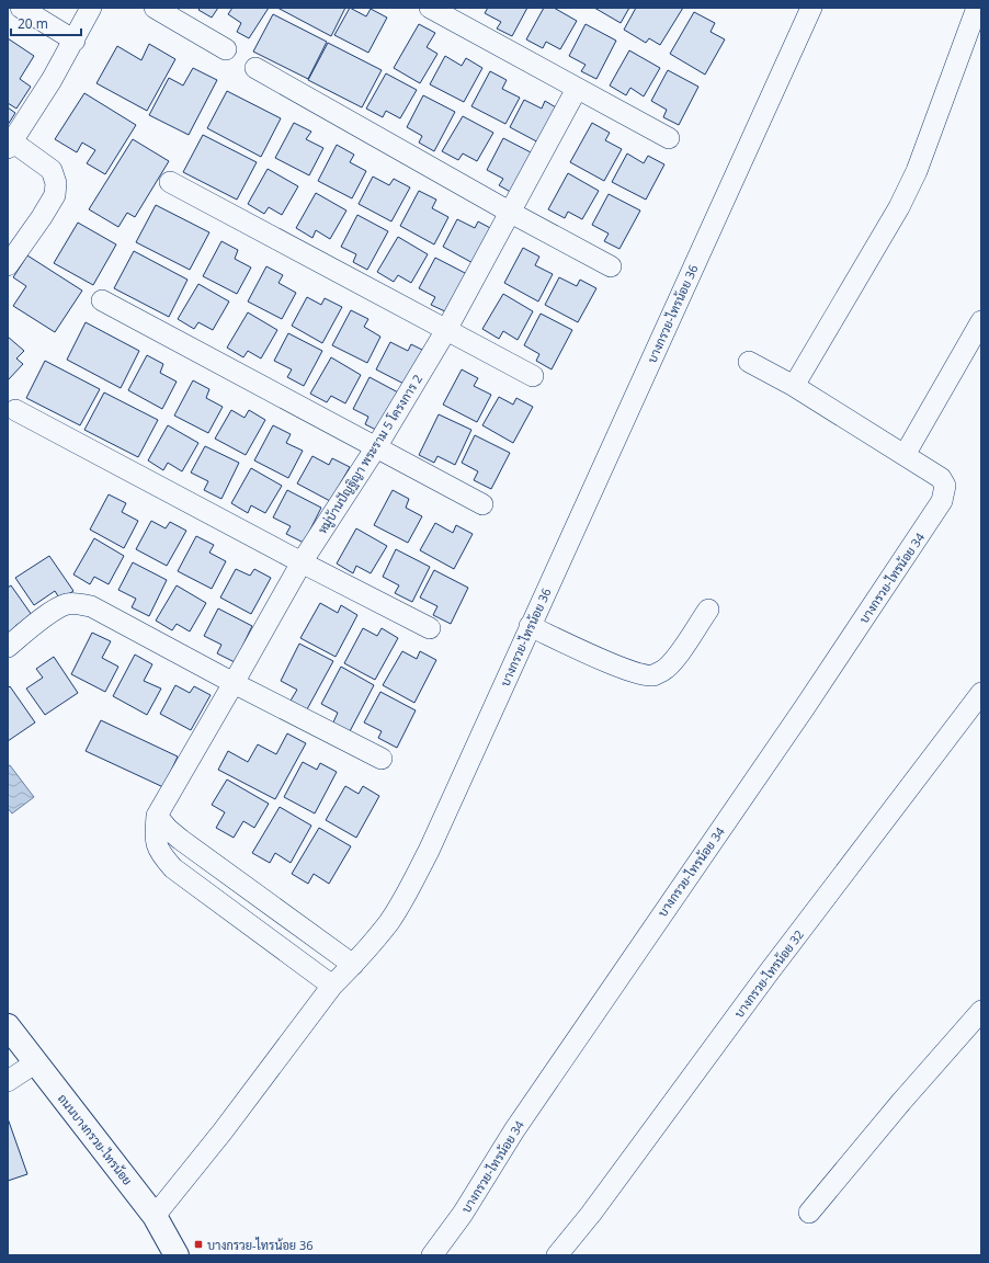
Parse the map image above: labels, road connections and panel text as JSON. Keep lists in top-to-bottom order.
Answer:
{
  "streets": {
    "main road": ["ถนนบางกรวย-ไทรน้อย"],
    "street": [
      "บางกรวย-ไทรน้อย 36",
      "หมู่บ้านปัญฐิญา พระราม 5 โครงการ 2",
      "บางกรวย-ไทรน้อย 34",
      "บางกรวย-ไทรน้อย 32"
    ]
  },
  "crossings": [
    ["บางกรวย-ไทรน้อย 36", "ถนนบางกรวย-ไทรน้อย"]
  ],
  "places": {
    "transit": ["บางกรวย-ไทรน้อย 36"]
  },
  "scale_bar": "20 m"
}
